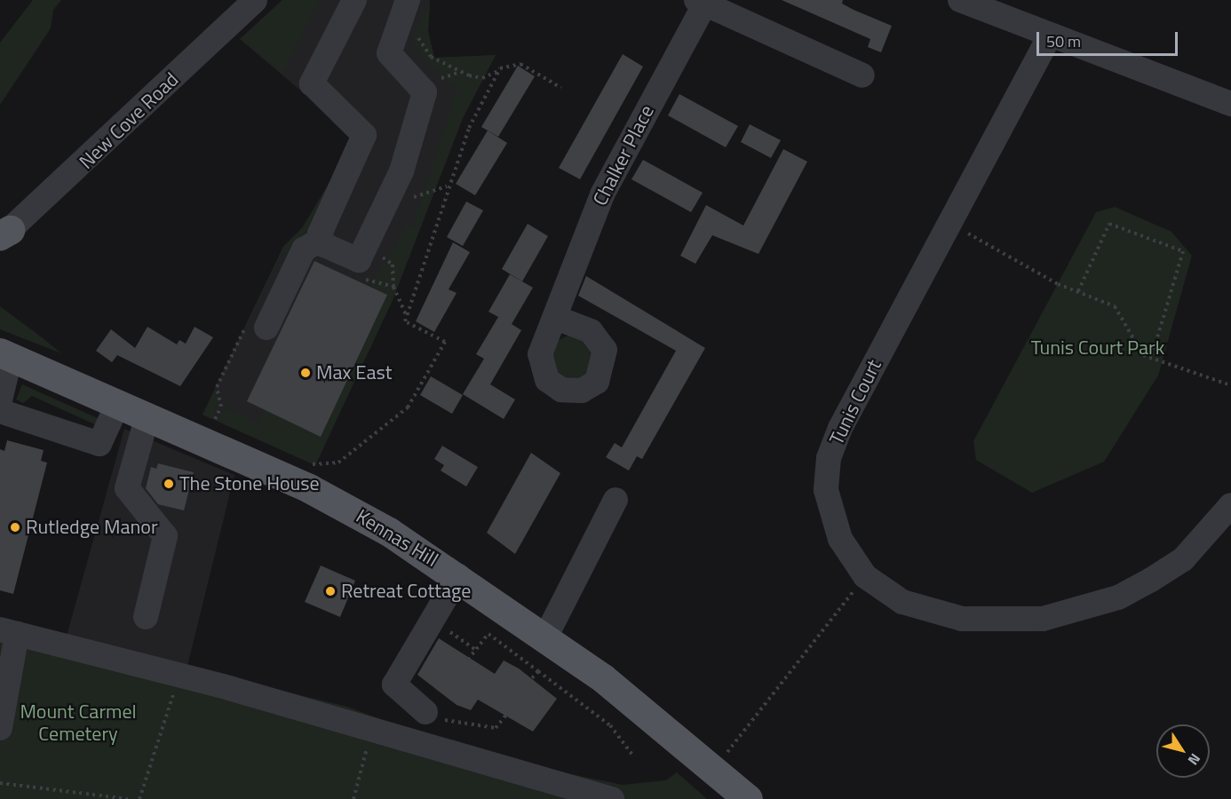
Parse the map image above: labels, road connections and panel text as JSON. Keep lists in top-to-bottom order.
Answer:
{
  "streets": {
    "main road": ["Kennas Hill"],
    "street": ["New Cove Road", "Chalker Place", "Tunis Court"]
  },
  "parks": ["Tunis Court Park", "Mount Carmel Cemetery"],
  "places": [
    "Max East",
    "The Stone House",
    "Rutledge Manor",
    "Retreat Cottage"
  ],
  "scale_bar": "50 m",
  "north": "bottom right"
}
